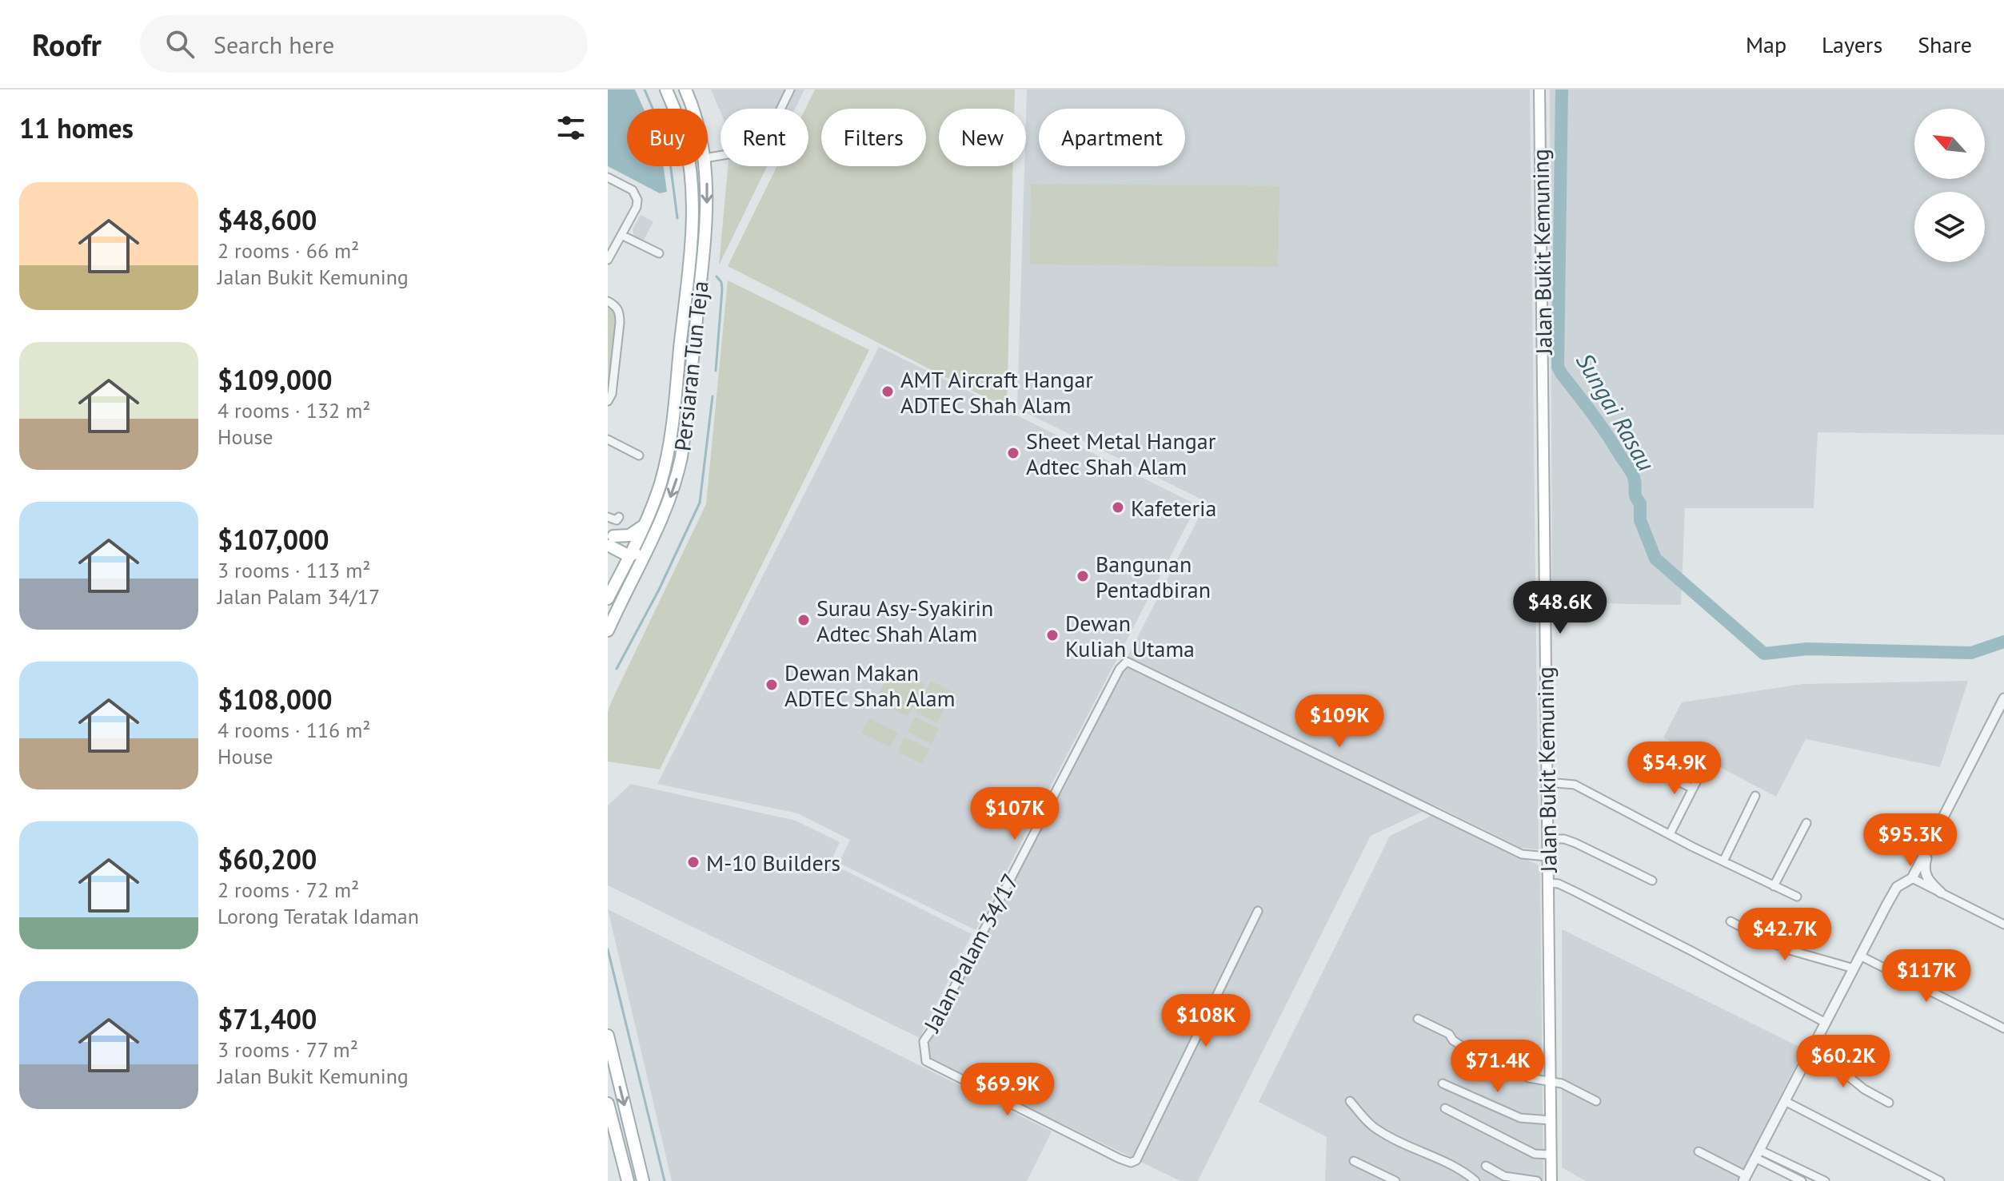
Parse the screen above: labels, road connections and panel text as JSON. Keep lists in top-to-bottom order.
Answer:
{
  "streets": {
    "main road": ["Jalan Bukit Kemuning", "Persiaran Tun Teja"],
    "street": ["Jalan Palam 34/17"]
  },
  "crossings": [
    ["Jalan Bukit Kemuning", "Jalan Palam 34/17"]
  ],
  "water": ["Sungai Rasau"],
  "places": [
    "AMT Aircraft Hangar ADTEC Shah Alam",
    "Sheet Metal Hangar Adtec Shah Alam",
    "Kafeteria",
    "Bangunan Pentadbiran",
    "Surau Asy-Syakirin Adtec Shah Alam",
    "Dewan Kuliah Utama",
    "Dewan Makan ADTEC Shah Alam",
    "M-10 Builders"
  ],
  "north": "top left",
  "page": {
    "header": "Roofr",
    "search": "Search here",
    "nav": ["Map", "Layers", "Share"],
    "heading": "11 homes",
    "chip": [
      "Buy",
      "Rent",
      "Filters",
      "New",
      "Apartment"
    ],
    "list": [
      {
        "name": "$48,600",
        "note": "2 rooms · 66 m² · Jalan Bukit Kemuning"
      },
      {
        "name": "$109,000",
        "note": "4 rooms · 132 m² · House"
      },
      {
        "name": "$107,000",
        "note": "3 rooms · 113 m² · Jalan Palam 34/17"
      },
      {
        "name": "$108,000",
        "note": "4 rooms · 116 m² · House"
      },
      {
        "name": "$60,200",
        "note": "2 rooms · 72 m² · Lorong Teratak Idaman"
      },
      {
        "name": "$71,400",
        "note": "3 rooms · 77 m² · Jalan Bukit Kemuning"
      }
    ],
    "price": [
      "$48.6K",
      "$109K",
      "$54.9K",
      "$107K",
      "$95.3K",
      "$42.7K",
      "$117K",
      "$108K",
      "$60.2K",
      "$71.4K",
      "$69.9K"
    ]
  }
}
